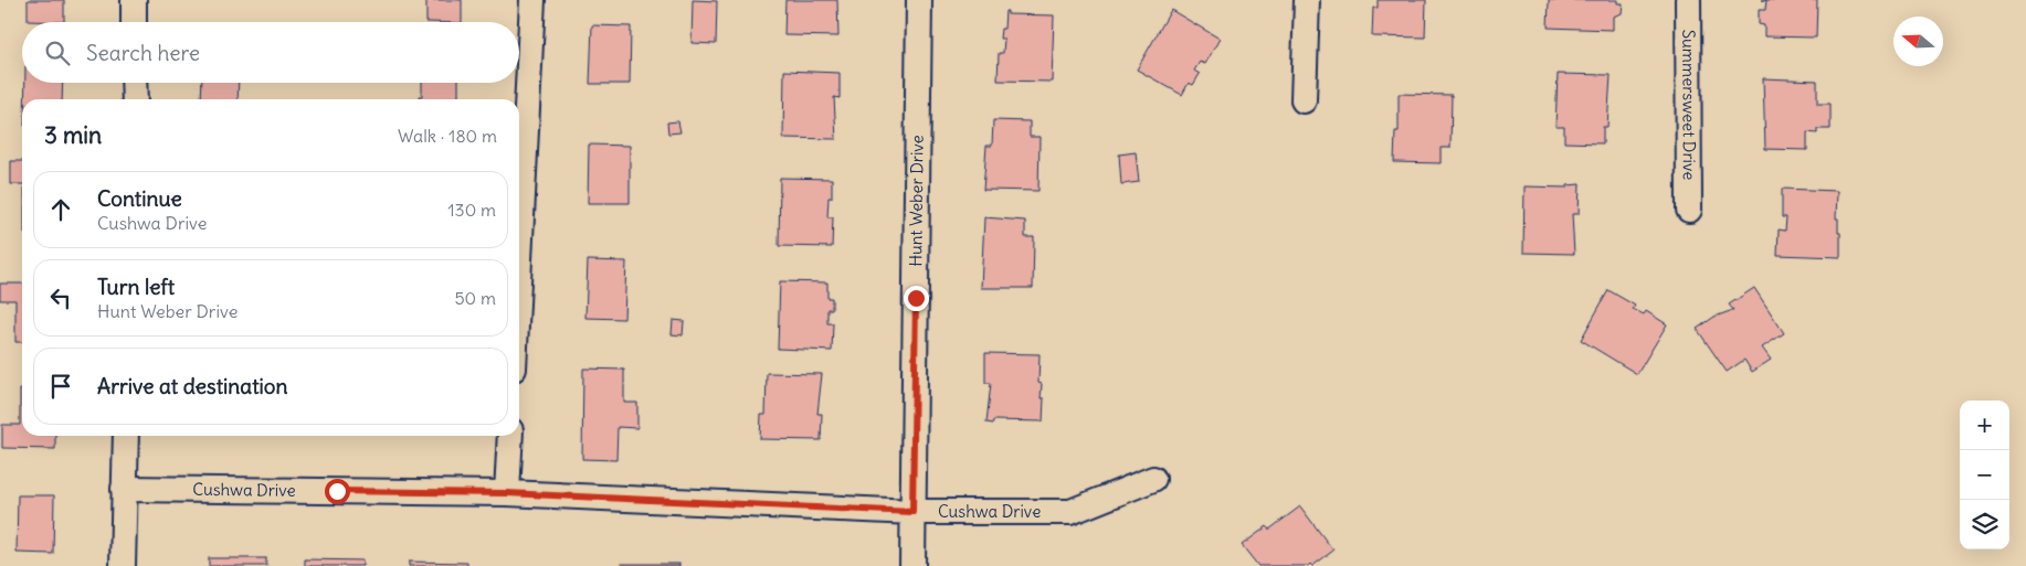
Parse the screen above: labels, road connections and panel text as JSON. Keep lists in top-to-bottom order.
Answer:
{
  "streets": {
    "street": ["Summersweet Drive", "Hunt Weber Drive", "Cushwa Drive"]
  },
  "crossings": [
    ["Hunt Weber Drive", "Cushwa Drive"]
  ],
  "north": "left",
  "page": {
    "search": "Search here",
    "heading": ["3 min", "Walk · 180 m"],
    "list": [
      ["Continue", "Cushwa Drive", "130 m"],
      ["Turn left", "Hunt Weber Drive", "50 m"],
      "Arrive at destination"
    ],
    "map_buttons": ["+", "−"]
  }
}
